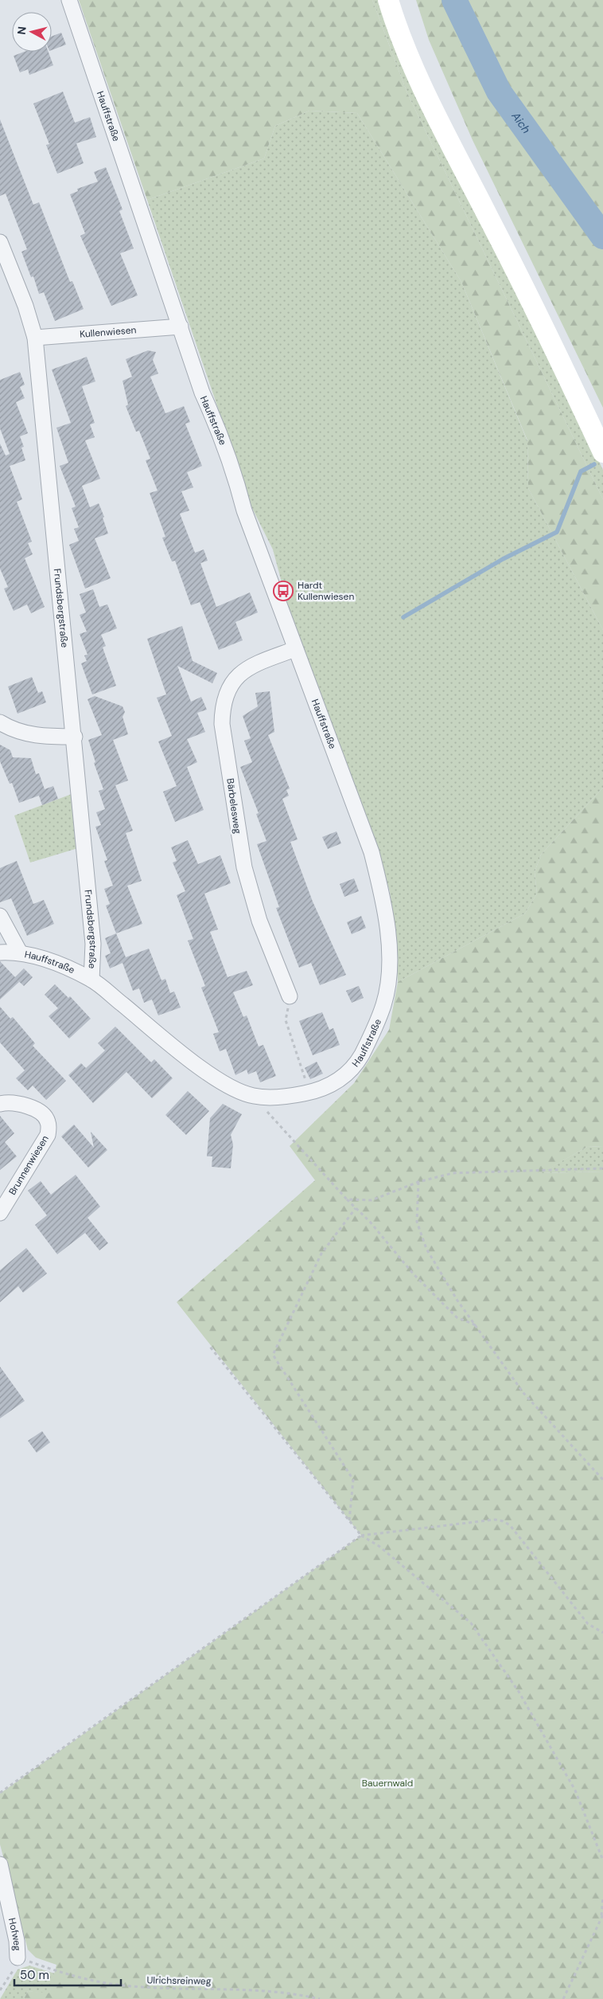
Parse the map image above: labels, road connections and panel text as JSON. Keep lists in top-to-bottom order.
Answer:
{
  "streets": {
    "street": [
      "Hauffstraße",
      "Kullenwiesen",
      "Frundsbergstraße",
      "Bärbelesweg",
      "Brunnenwiesen",
      "Hofweg"
    ],
    "path": ["Ulrichsreinweg"]
  },
  "crossings": [
    ["Hauffstraße", "Kullenwiesen"],
    ["Hauffstraße", "Frundsbergstraße"],
    ["Hauffstraße", "Bärbelesweg"],
    ["Kullenwiesen", "Frundsbergstraße"],
    ["Hofweg", "Ulrichsreinweg"]
  ],
  "water": ["Aich"],
  "parks": ["Bauernwald"],
  "places": {
    "bus stop": ["Hardt Kullenwiesen"]
  },
  "scale_bar": "50 m",
  "north": "left"
}
